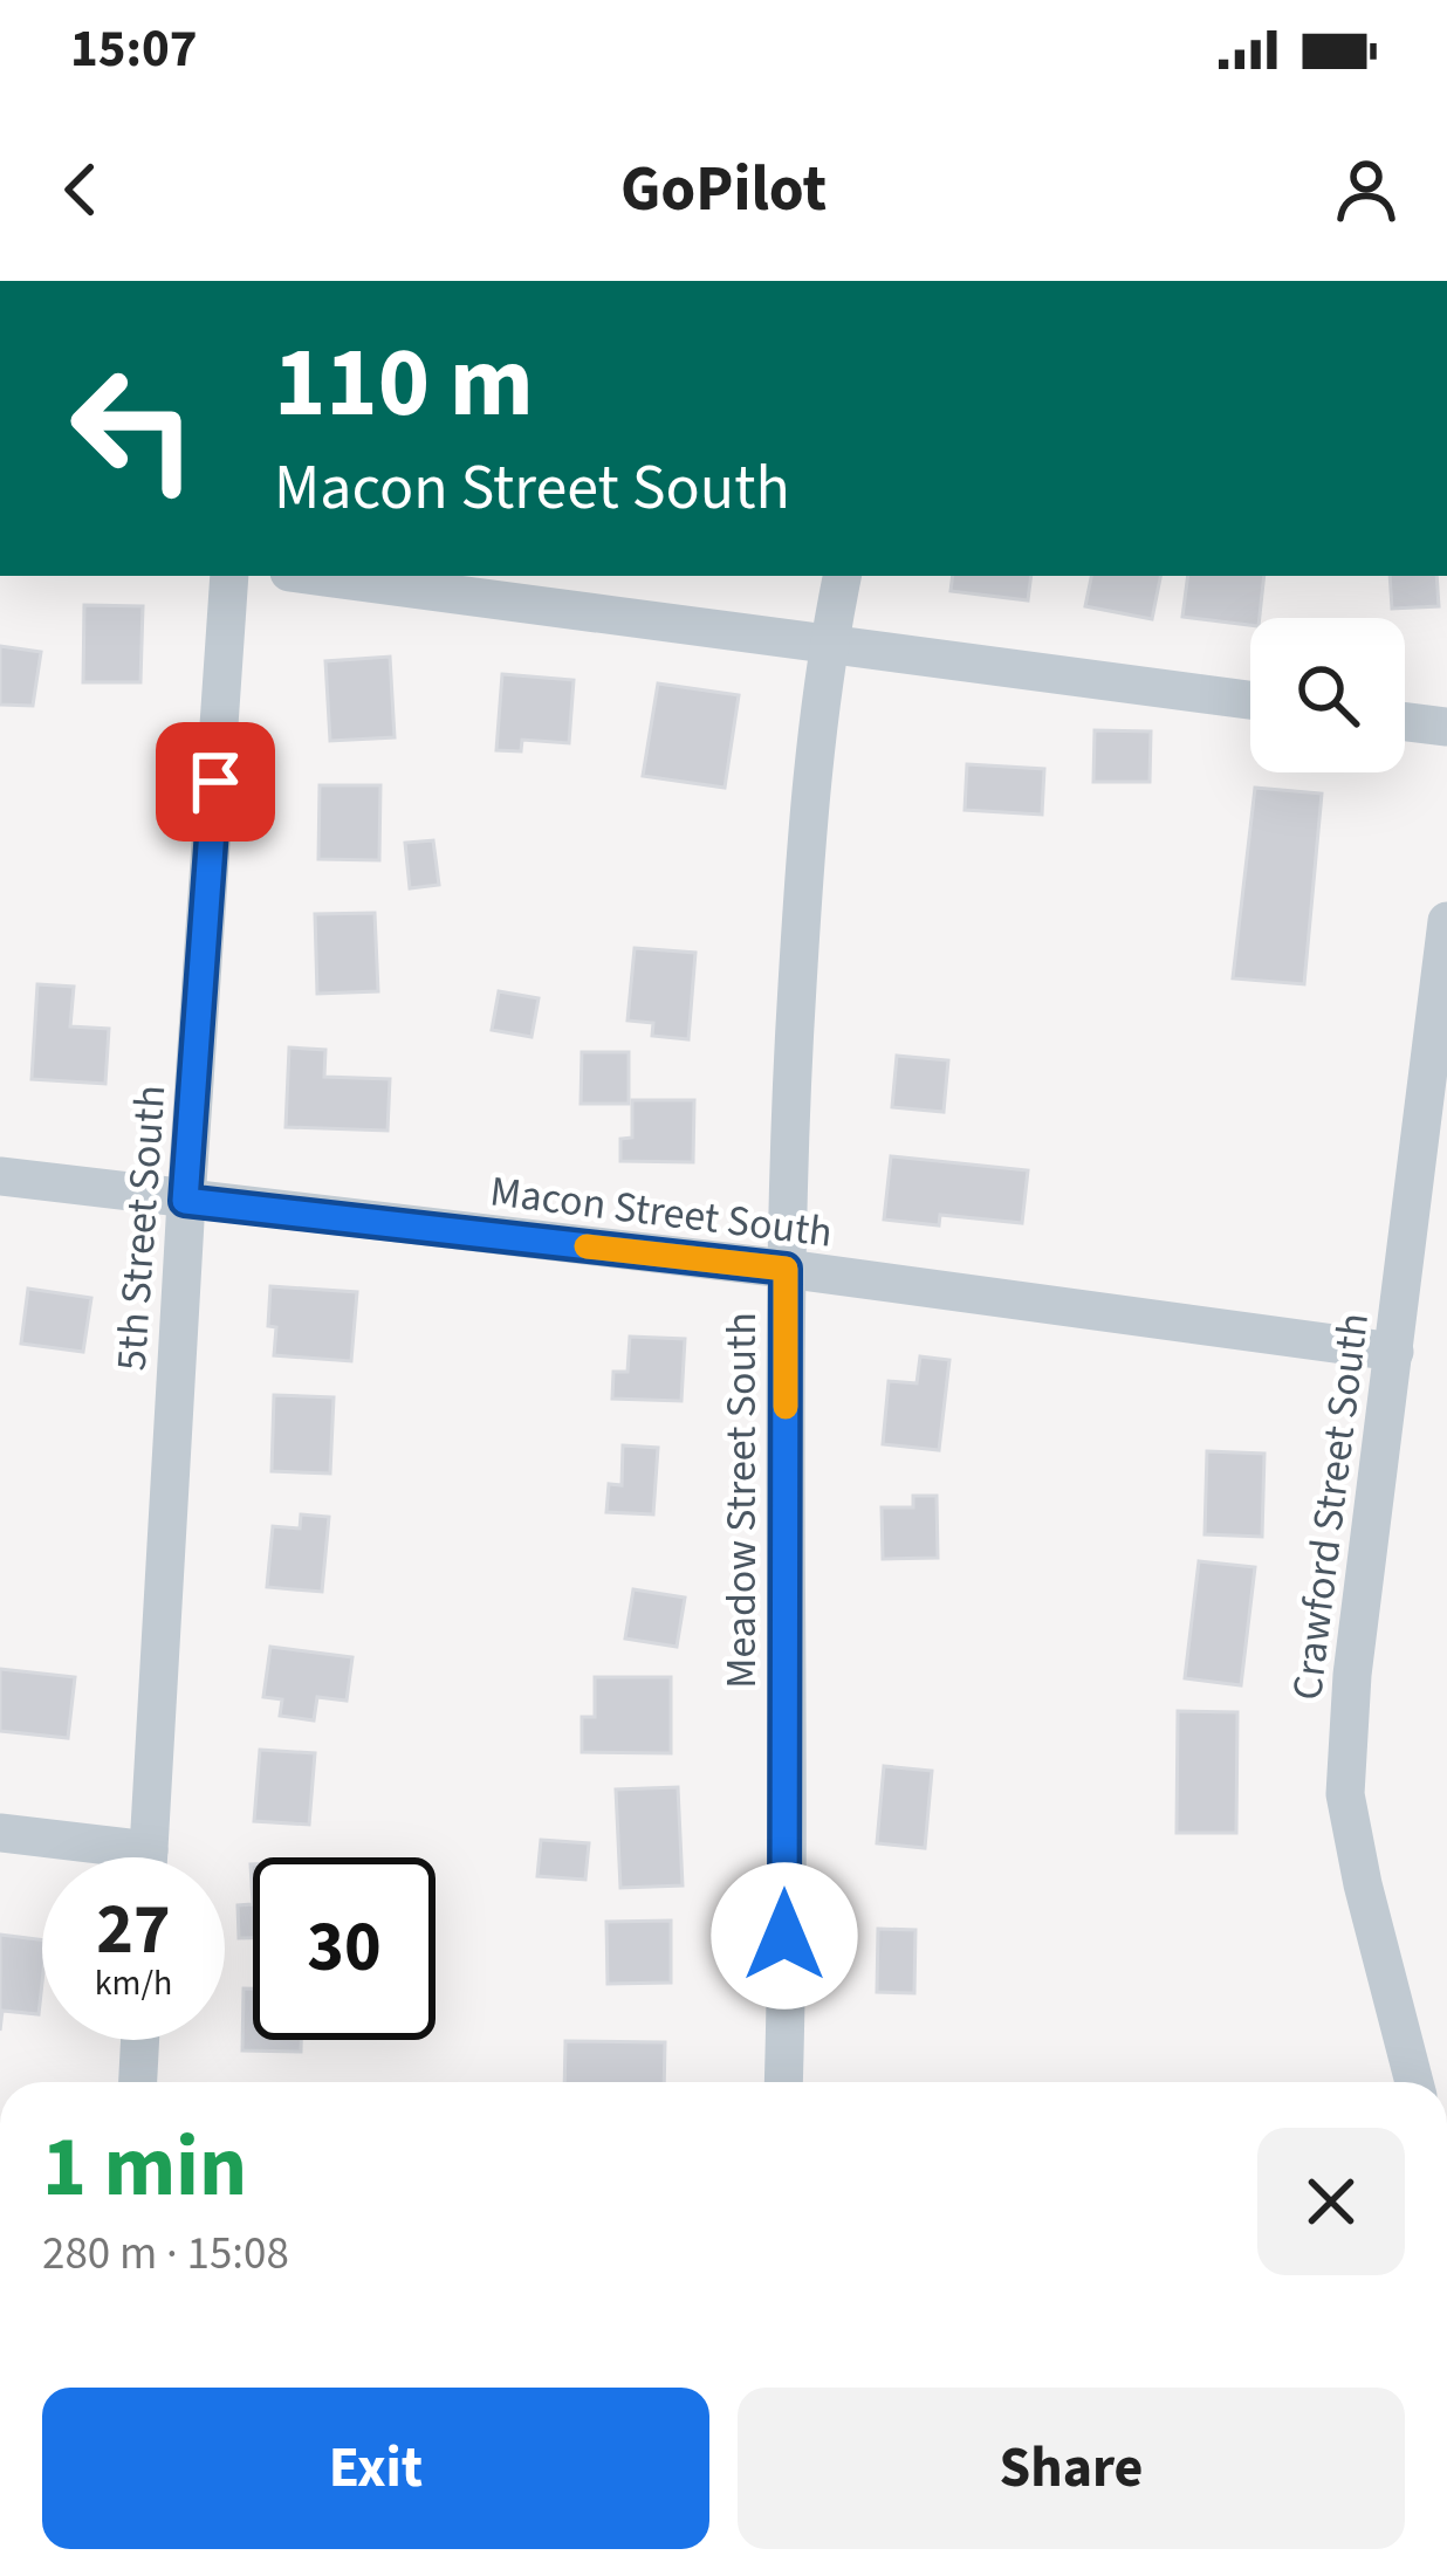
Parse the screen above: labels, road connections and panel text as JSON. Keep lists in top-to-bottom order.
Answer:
{
  "streets": {
    "street": [
      "Macon Street South",
      "5th Street South",
      "Meadow Street South",
      "Crawford Street South"
    ]
  },
  "crossings": [
    ["Macon Street South", "5th Street South"],
    ["Macon Street South", "Meadow Street South"],
    ["Macon Street South", "Crawford Street South"]
  ],
  "page": {
    "status": "15:07",
    "header": "GoPilot",
    "turn": ["110 m", "Macon Street South"],
    "speed": "27 km/h",
    "limit": "30",
    "heading": ["1 min", "280 m · 15:08"],
    "buttons": ["Exit", "Share"]
  }
}
